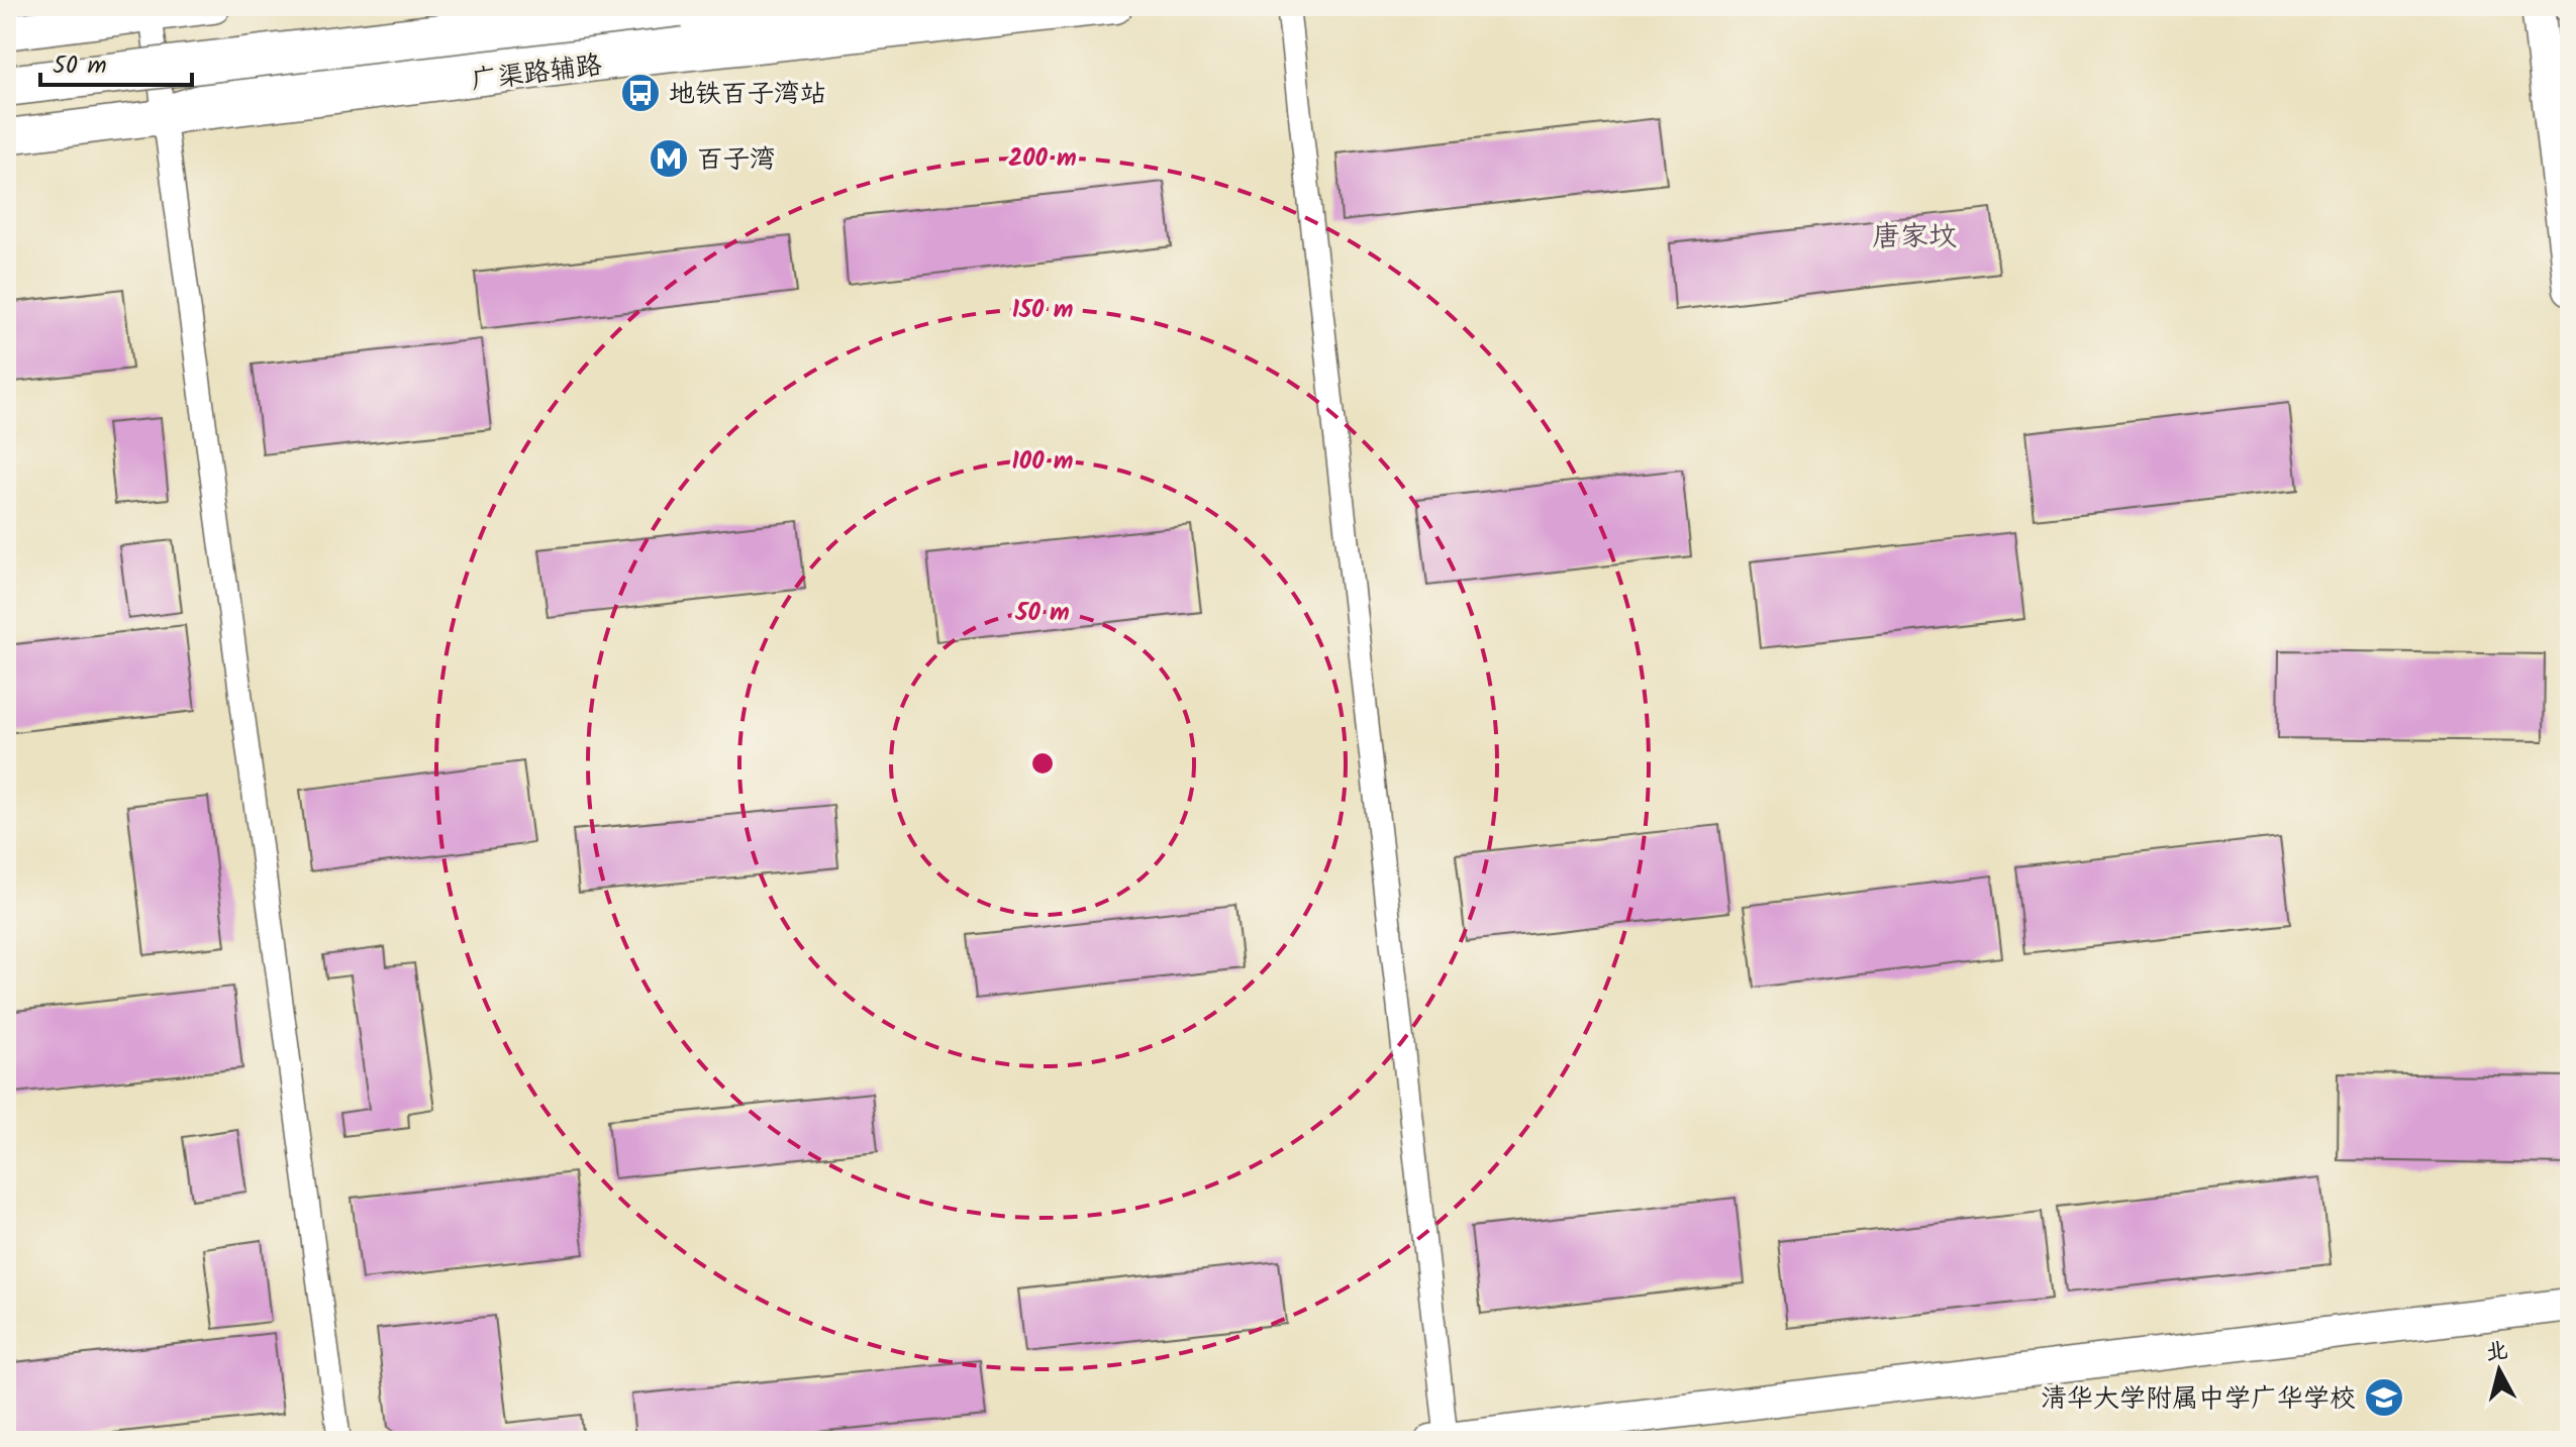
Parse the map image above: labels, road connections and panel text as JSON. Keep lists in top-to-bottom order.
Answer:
{
  "streets": {
    "main road": ["广渠路辅路"]
  },
  "districts": ["唐家坟"],
  "places": {
    "bus stop": ["地铁百子湾站"],
    "metro station": ["百子湾"],
    "school or university": ["清华大学附属中学广华学校"]
  },
  "scale_bar": "50 m",
  "north": "top",
  "rings": [
    "200 m",
    "150 m",
    "100 m",
    "50 m"
  ]
}
